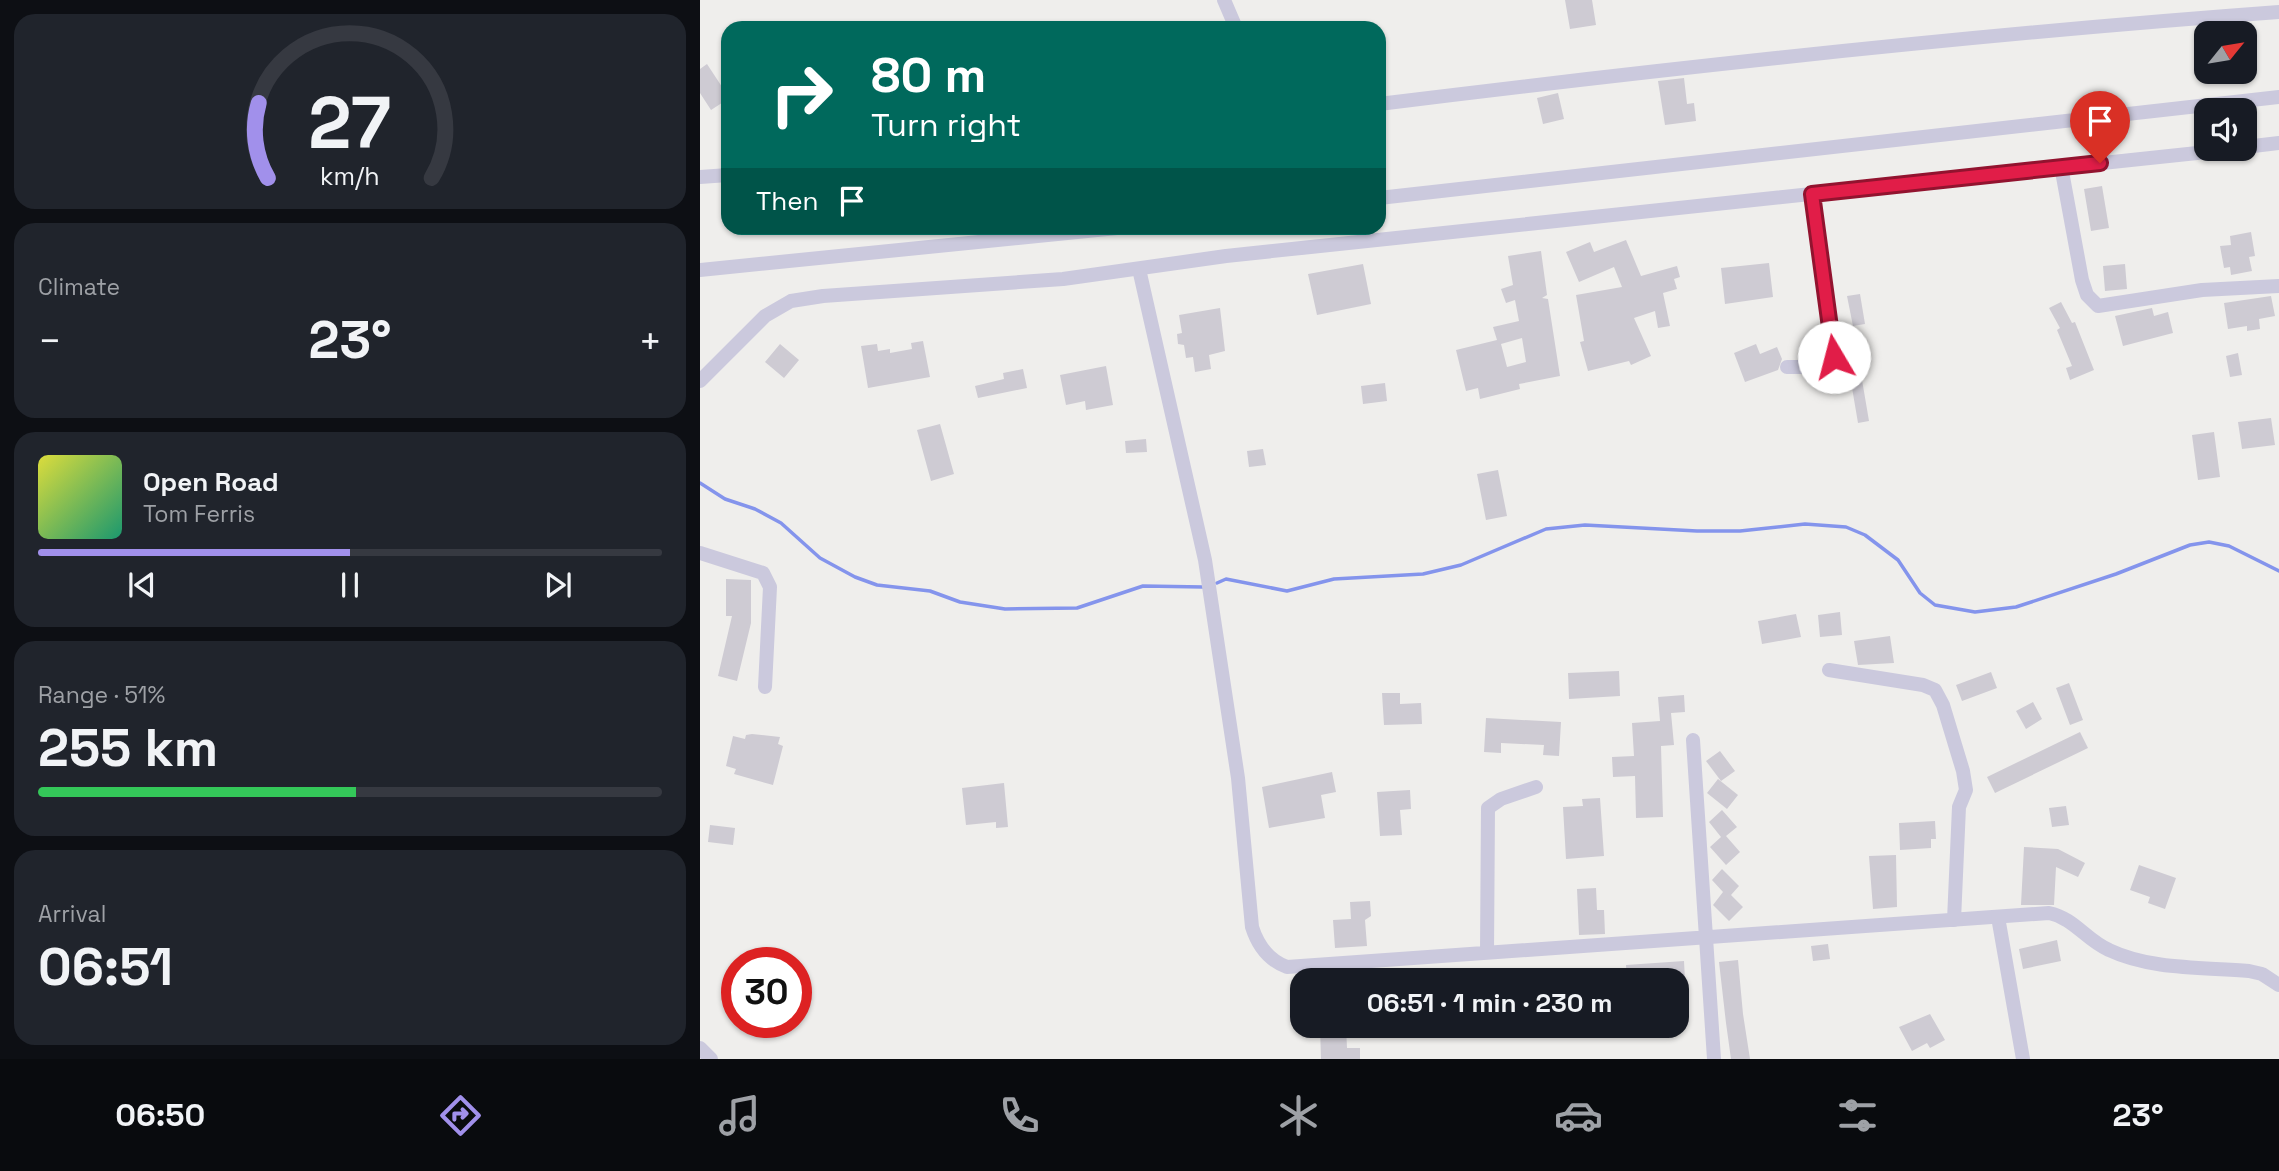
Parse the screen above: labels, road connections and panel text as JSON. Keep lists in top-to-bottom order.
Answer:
{
  "north": "top right",
  "page": {
    "turn": ["80 m", "Turn right"],
    "then": "Then",
    "tile": [
      "Climate",
      ["Range · 51%", "255 km"],
      ["Arrival", "06:51"]
    ],
    "heat": ["−", "23°", "+"],
    "song": ["Open Road", "Tom Ferris"],
    "limit": "30",
    "trip": "06:51 · 1 min · 230 m",
    "tabs": ["06:50", "23°"],
    "gauge": ["27", "km/h"]
  }
}
